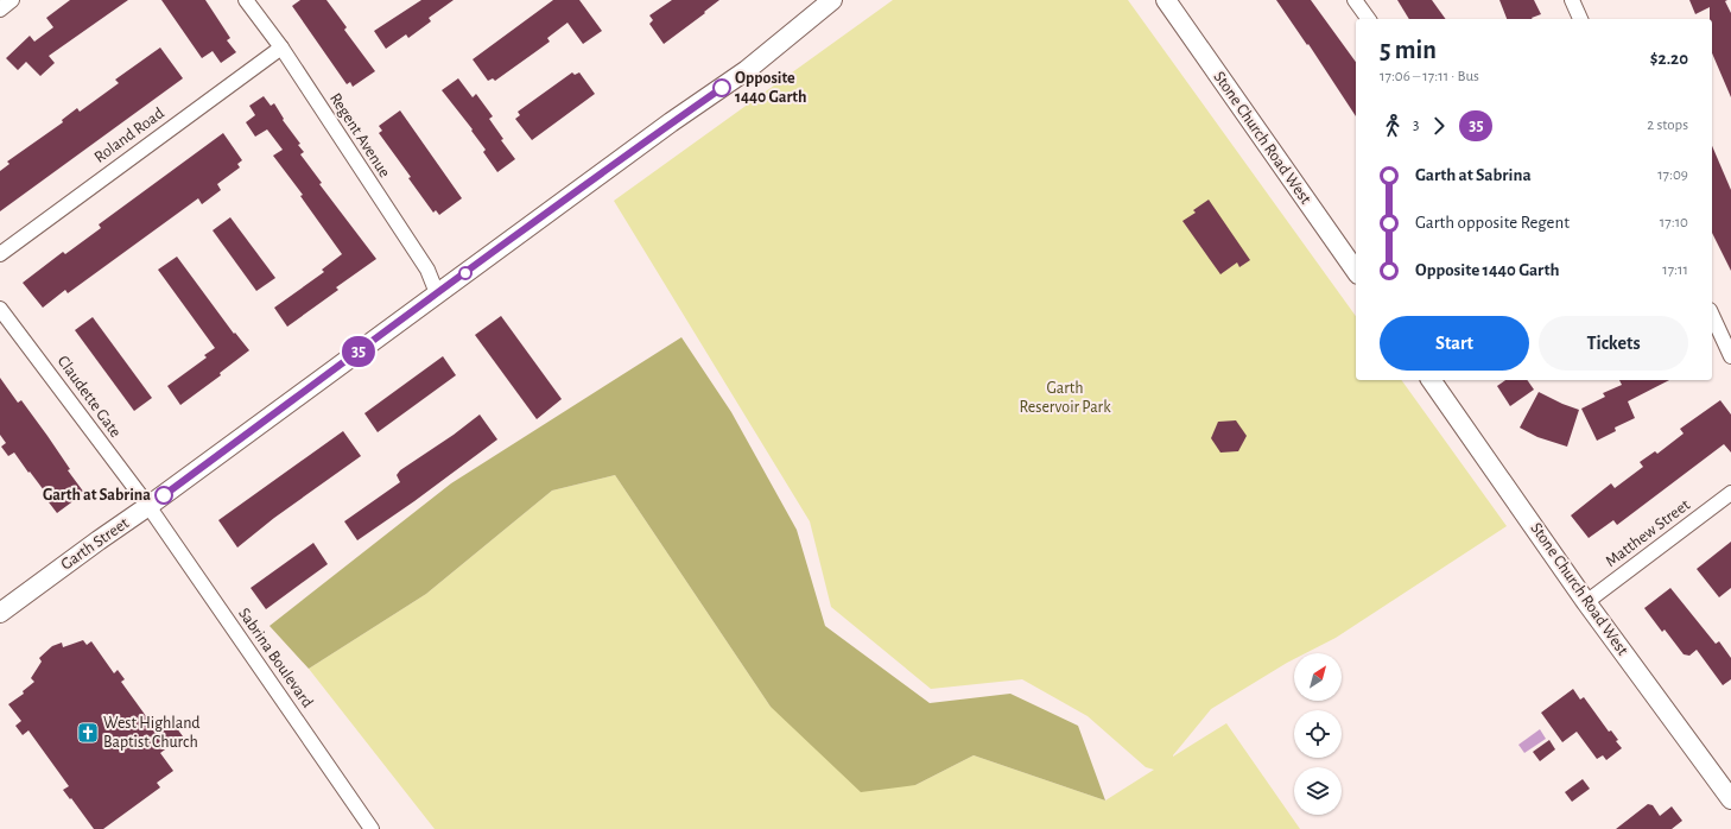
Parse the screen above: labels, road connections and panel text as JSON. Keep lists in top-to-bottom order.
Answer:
{
  "streets": {
    "main road": ["Stone Church Road West", "Garth Street"],
    "street": [
      "Roland Road",
      "Regent Avenue",
      "Claudette Gate",
      "Matthew Street",
      "Sabrina Boulevard"
    ]
  },
  "crossings": [
    ["Roland Road", "Regent Avenue"],
    ["Regent Avenue", "Garth Street"],
    ["Stone Church Road West", "Matthew Street"],
    ["Claudette Gate", "Garth Street"],
    ["Claudette Gate", "Sabrina Boulevard"],
    ["Garth Street", "Sabrina Boulevard"]
  ],
  "parks": ["Garth Reservoir Park"],
  "places": {
    "other": ["Opposite 1440 Garth", "Garth at Sabrina"],
    "church": ["West Highland Baptist Church"]
  },
  "lines": ["bus line 35"],
  "north": "top right",
  "page": {
    "on_map": "35",
    "heading": ["5 min", "17:06 – 17:11 · Bus", "$2.20"],
    "legs": ["3", "35", "2 stops"],
    "list": [
      {
        "name": "Garth at Sabrina",
        "value": "17:09"
      },
      {
        "name": "Garth opposite Regent",
        "value": "17:10"
      },
      {
        "name": "Opposite 1440 Garth",
        "value": "17:11"
      }
    ],
    "buttons": ["Start", "Tickets"]
  }
}
